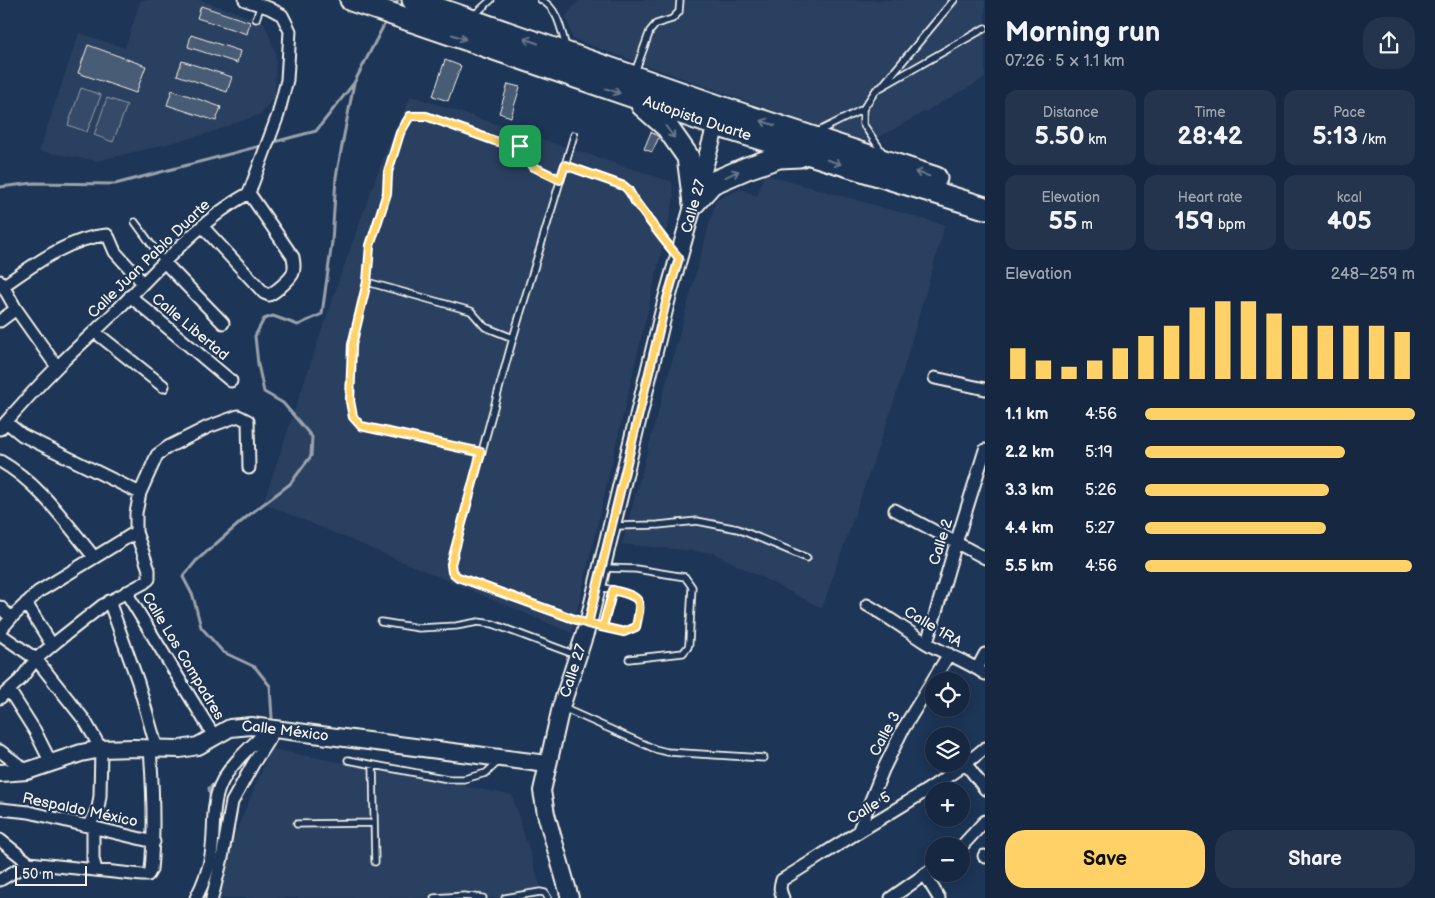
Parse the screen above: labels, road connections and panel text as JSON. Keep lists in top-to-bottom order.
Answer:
{
  "streets": {
    "highway": ["Autopista Duarte"],
    "street": [
      "Calle 27",
      "Calle Juan Pablo Duarte",
      "Calle Libertad",
      "Calle 2",
      "Calle 1RA",
      "Calle Los Compadres",
      "Calle México",
      "Calle 3",
      "Calle 5",
      "Respaldo México"
    ]
  },
  "crossings": [
    ["Autopista Duarte", "Calle 27"],
    ["Calle 27", "Calle México"],
    ["Calle Juan Pablo Duarte", "Calle Libertad"],
    ["Calle 2", "Calle 1RA"],
    ["Calle 1RA", "Calle 3"],
    ["Calle Los Compadres", "Calle México"],
    ["Calle 3", "Calle 5"]
  ],
  "scale_bar": "50 m",
  "page": {
    "heading": ["Morning run", "07:26 · 5 × 1.1 km"],
    "stats": [
      ["Distance", "5.50 km"],
      ["Time", "28:42"],
      ["Pace", "5:13 /km"],
      ["Elevation", "55 m"],
      ["Heart rate", "159 bpm"],
      ["kcal", "405"]
    ],
    "chart": ["Elevation", "248–259 m"],
    "list": [
      {
        "name": "1.1 km",
        "note": "4:56"
      },
      {
        "name": "2.2 km",
        "note": "5:19"
      },
      {
        "name": "3.3 km",
        "note": "5:26"
      },
      {
        "name": "4.4 km",
        "note": "5:27"
      },
      {
        "name": "5.5 km",
        "note": "4:56"
      }
    ],
    "map_buttons": ["+", "−"],
    "buttons": ["Save", "Share"],
    "scale": "50 m"
  }
}
